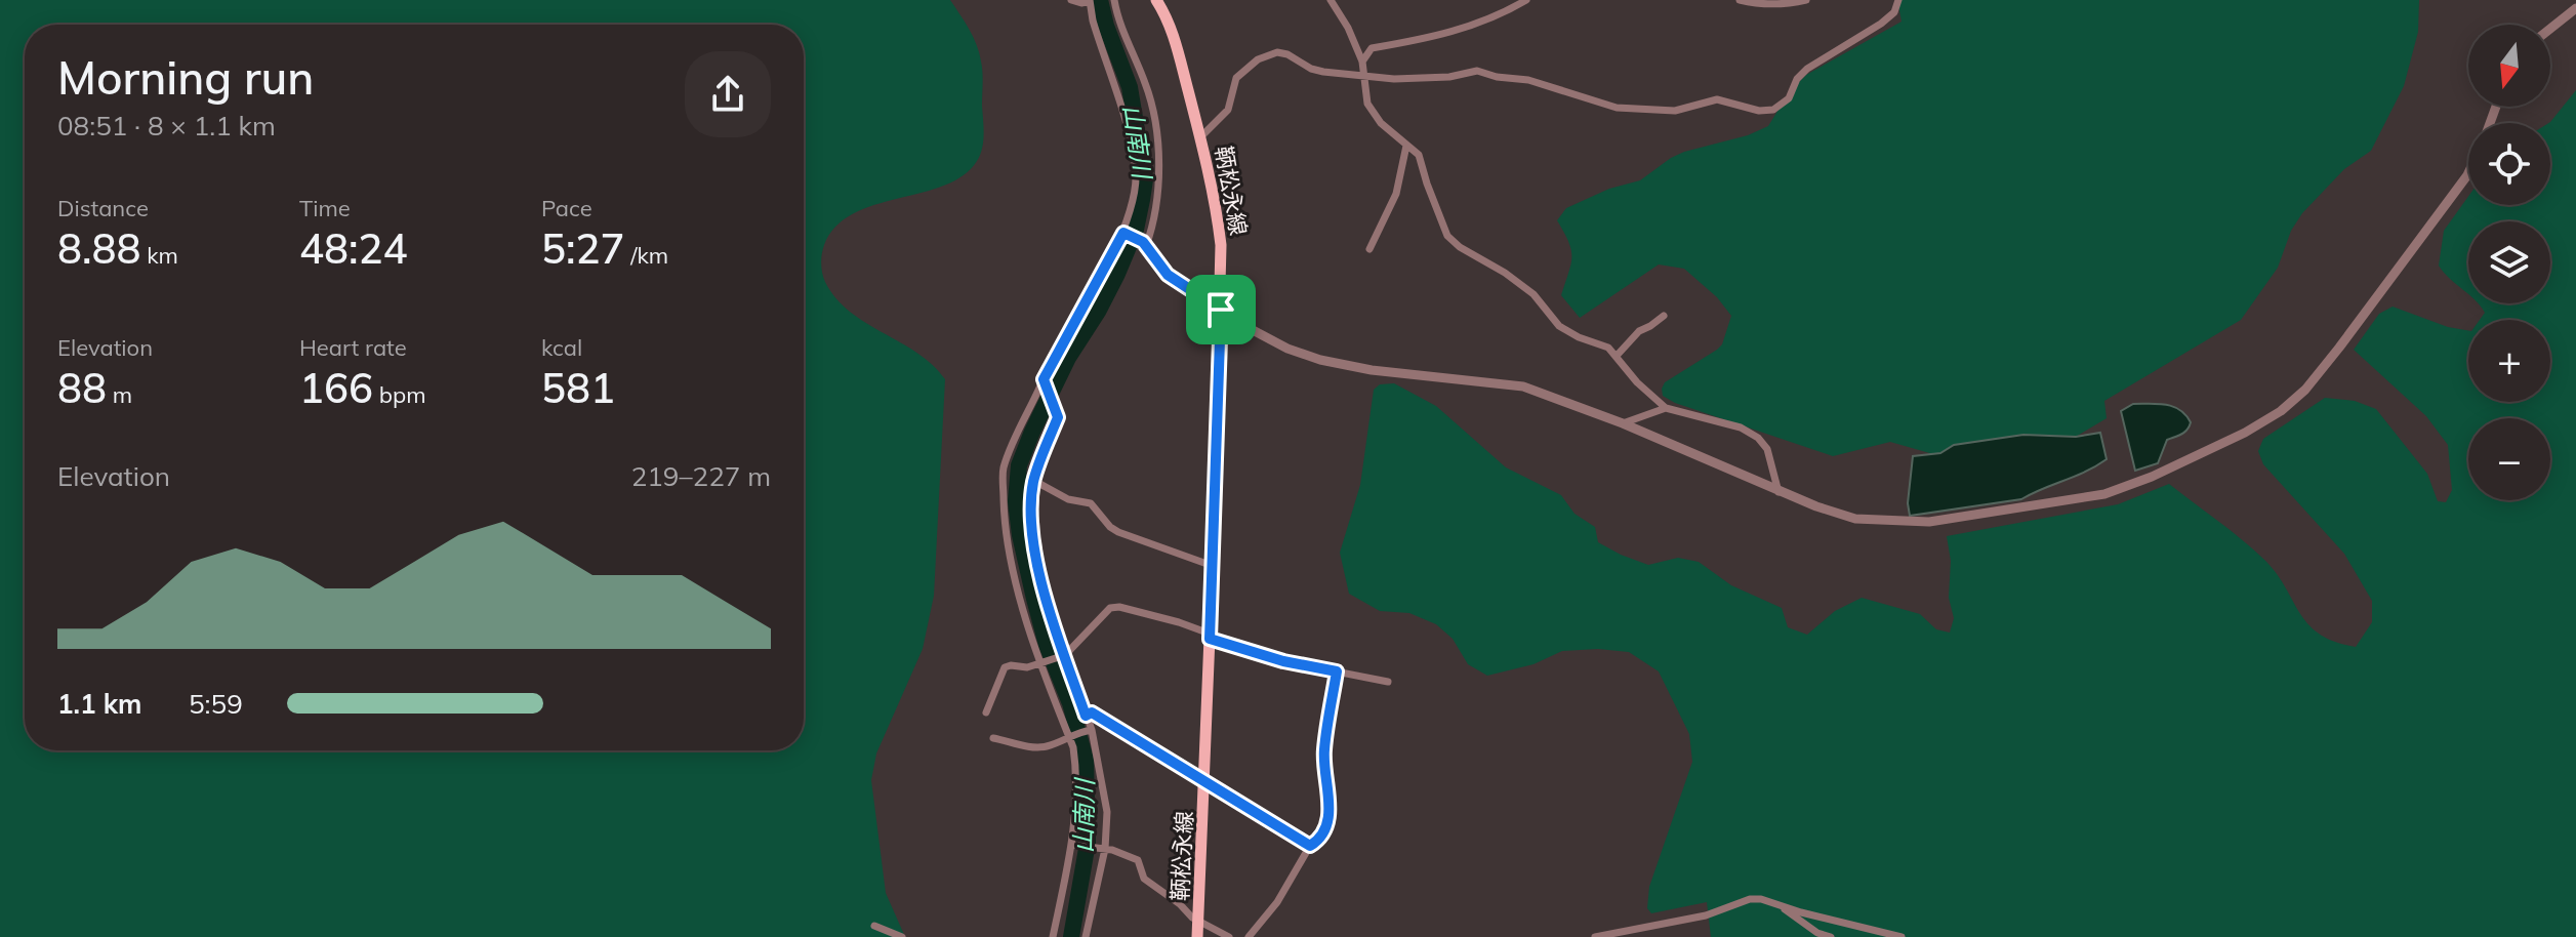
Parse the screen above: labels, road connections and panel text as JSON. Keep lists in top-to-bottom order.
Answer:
{
  "streets": {
    "main road": ["鞆松永線"]
  },
  "water": ["山南川"],
  "north": "bottom",
  "page": {
    "map_buttons": ["+", "−"],
    "heading": ["Morning run", "08:51 · 8 × 1.1 km"],
    "stats": [
      ["Distance", "8.88 km"],
      ["Time", "48:24"],
      ["Pace", "5:27 /km"],
      ["Elevation", "88 m"],
      ["Heart rate", "166 bpm"],
      ["kcal", "581"]
    ],
    "chart": ["Elevation", "219–227 m"],
    "list": [
      {
        "name": "1.1 km",
        "note": "5:59"
      }
    ]
  }
}
